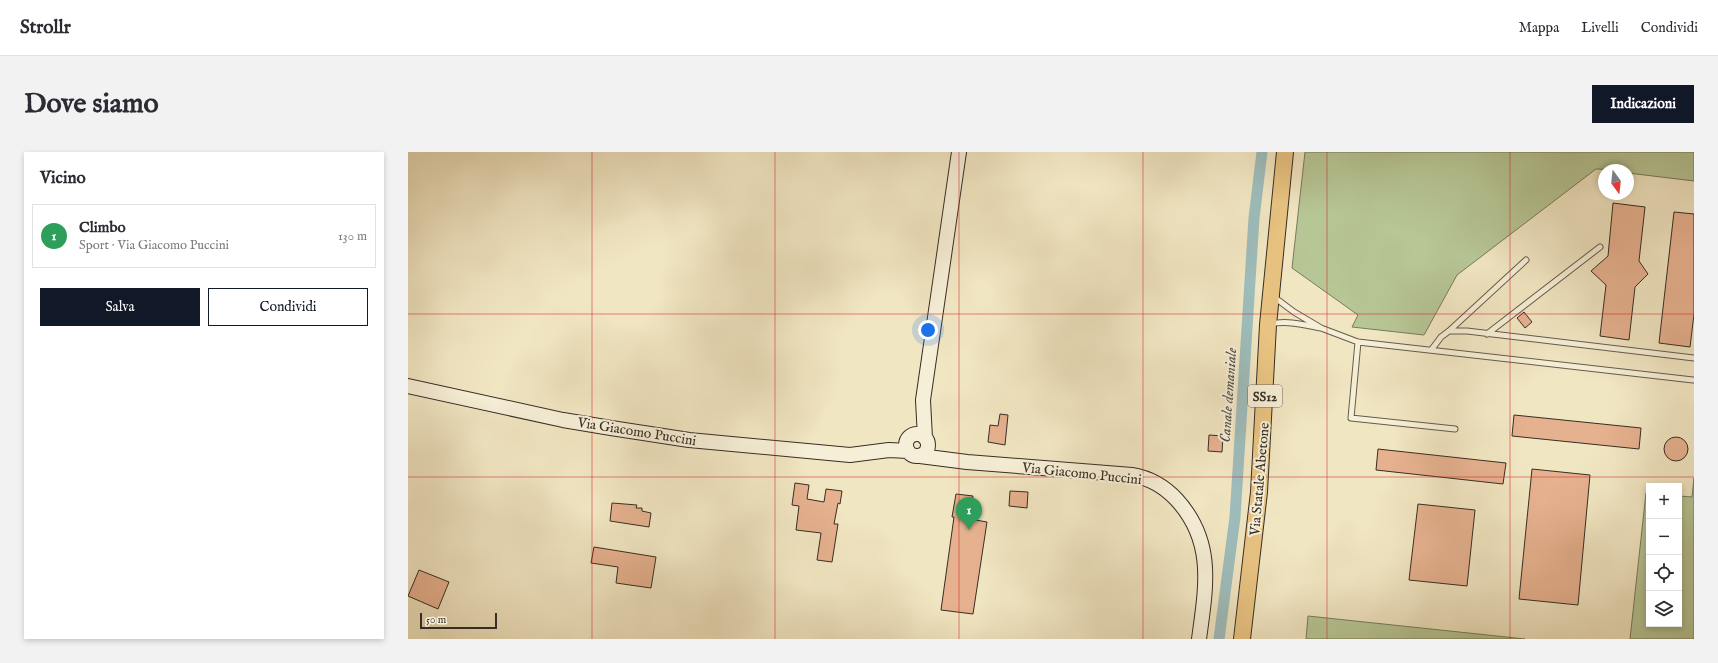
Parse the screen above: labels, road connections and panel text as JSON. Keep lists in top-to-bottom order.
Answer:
{
  "streets": {
    "main road": ["SS12", "Via Statale Abetone"],
    "street": ["Via Giacomo Puccini"]
  },
  "water": ["Canale demaniale"],
  "scale_bar": "50 m",
  "north": "bottom",
  "page": {
    "header": "Strollr",
    "nav": ["Mappa", "Livelli", "Condividi"],
    "buttons": [
      "Indicazioni",
      ["Salva", "Condividi"]
    ],
    "title": "Dove siamo",
    "heading": "Vicino",
    "list": [
      {
        "mark": "1",
        "name": "Climbo",
        "note": "Sport · Via Giacomo Puccini",
        "value": "130 m"
      }
    ],
    "map_buttons": ["+", "−"],
    "pins": "1",
    "scale": "50 m"
  }
}
